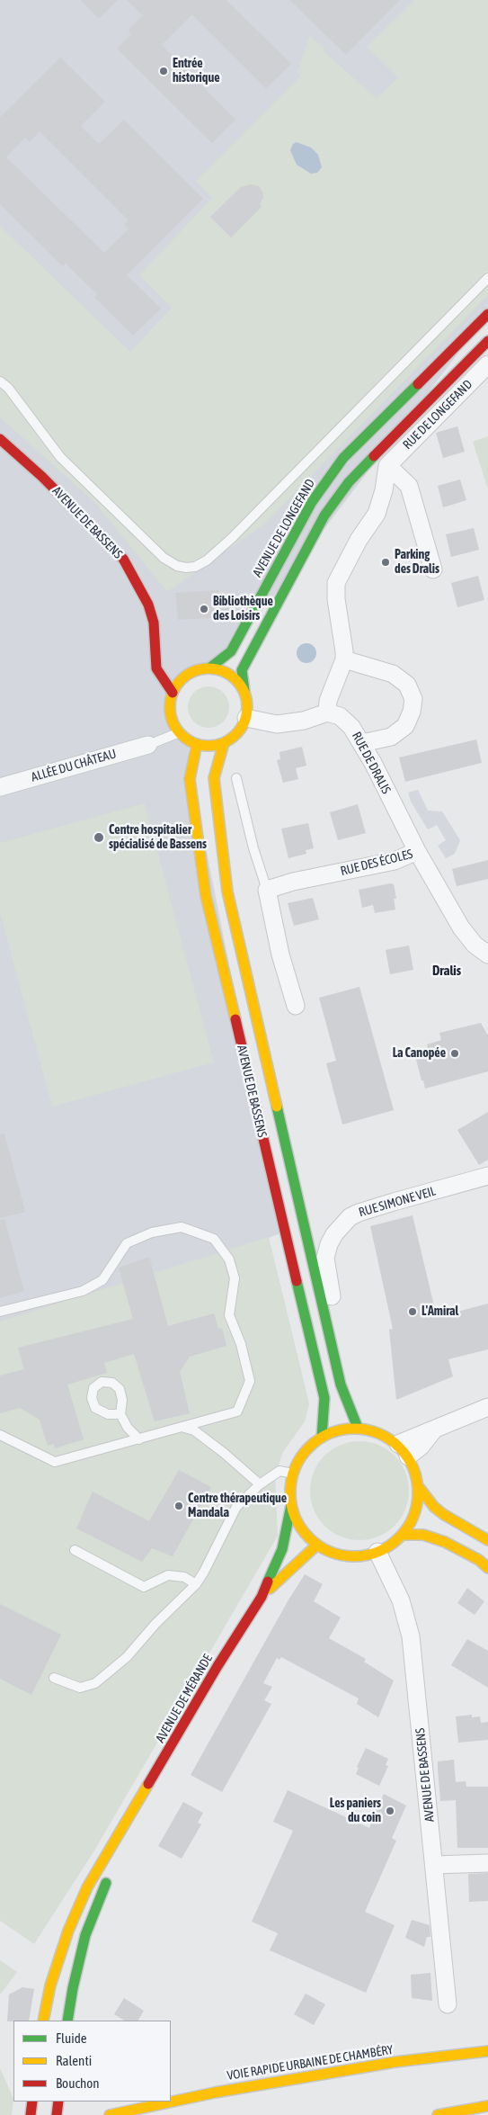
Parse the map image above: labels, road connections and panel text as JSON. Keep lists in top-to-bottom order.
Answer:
{
  "streets": {
    "main road": [
      "AVENUE DE BASSENS",
      "AVENUE DE LONGEFAND",
      "AVENUE DE MÉRANDE",
      "VOIE RAPIDE URBAINE DE CHAMBÉRY"
    ],
    "street": [
      "RUE DE LONGEFAND",
      "RUE DE DRALIS",
      "ALLÉE DU CHÂTEAU",
      "RUE DES ÉCOLES",
      "RUE SIMONE VEIL"
    ]
  },
  "crossings": [
    ["AVENUE DE BASSENS", "AVENUE DE LONGEFAND"],
    ["AVENUE DE BASSENS", "RUE SIMONE VEIL"],
    ["AVENUE DE BASSENS", "AVENUE DE MÉRANDE"],
    ["RUE DE DRALIS", "RUE DES ÉCOLES"]
  ],
  "districts": ["Dralis"],
  "places": [
    "Entrée historique",
    "Parking des Dralis",
    "Bibliothèque des Loisirs",
    "Centre hospitalier spécialisé de Bassens",
    "La Canopée",
    "L'Amiral",
    "Centre thérapeutique Mandala",
    "Les paniers du coin"
  ],
  "legend": ["Fluide", "Ralenti", "Bouchon"]
}
